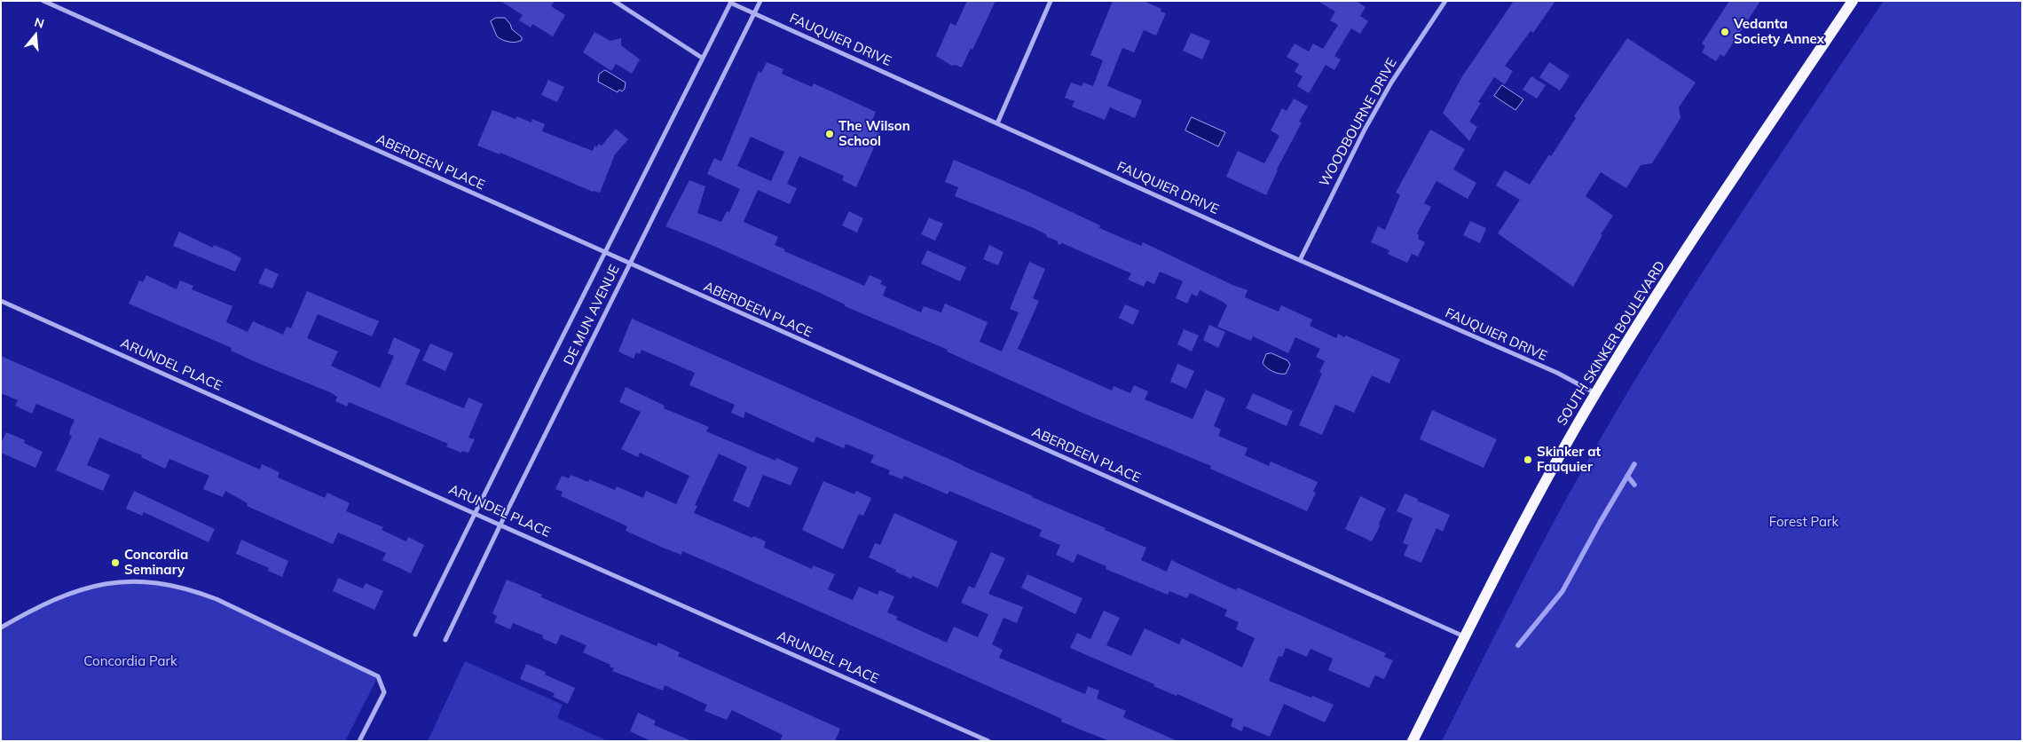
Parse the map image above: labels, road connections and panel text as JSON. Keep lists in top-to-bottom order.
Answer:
{
  "streets": {
    "main road": ["SOUTH SKINKER BOULEVARD"],
    "street": [
      "FAUQUIER DRIVE",
      "WOODBOURNE DRIVE",
      "ABERDEEN PLACE",
      "DE MUN AVENUE",
      "ARUNDEL PLACE"
    ]
  },
  "crossings": [
    ["FAUQUIER DRIVE", "WOODBOURNE DRIVE"],
    ["FAUQUIER DRIVE", "DE MUN AVENUE"],
    ["FAUQUIER DRIVE", "SOUTH SKINKER BOULEVARD"],
    ["ABERDEEN PLACE", "DE MUN AVENUE"],
    ["ABERDEEN PLACE", "SOUTH SKINKER BOULEVARD"],
    ["DE MUN AVENUE", "ARUNDEL PLACE"]
  ],
  "parks": ["Forest Park", "Concordia Park"],
  "places": [
    "Vedanta Society Annex",
    "The Wilson School",
    "Skinker at Fauquier",
    "Concordia Seminary"
  ],
  "north": "top"
}
